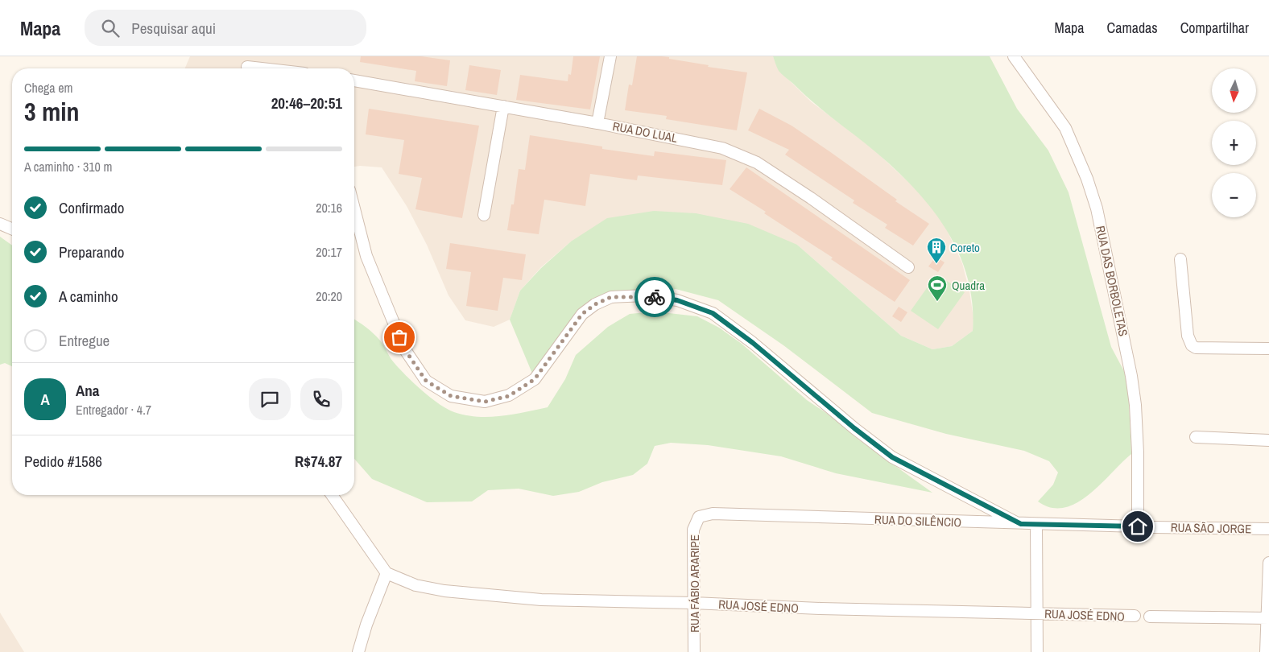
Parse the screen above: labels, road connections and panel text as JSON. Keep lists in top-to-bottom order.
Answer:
{
  "streets": {
    "street": [
      "RUA DO LUAL",
      "RUA DAS BORBOLETAS",
      "RUA DO SILÊNCIO",
      "RUA SÃO JORGE",
      "RUA FÁBIO ARARIPE",
      "RUA JOSÉ EDNO"
    ]
  },
  "crossings": [
    ["RUA DAS BORBOLETAS", "RUA DO SILÊNCIO"],
    ["RUA DO SILÊNCIO", "RUA FÁBIO ARARIPE"],
    ["RUA FÁBIO ARARIPE", "RUA JOSÉ EDNO"]
  ],
  "places": {
    "building": ["Coreto"],
    "sports": ["Quadra"]
  },
  "north": "bottom",
  "page": {
    "header": "Mapa",
    "search": "Pesquisar aqui",
    "nav": ["Mapa", "Camadas", "Compartilhar"],
    "map_buttons": ["+", "−"],
    "heading": ["3 min", "Chega em", "20:46–20:51"],
    "panel": [
      "Ana",
      "Entregador · 4.7",
      "Pedido #1586",
      "R$74.87"
    ],
    "bar": "A caminho · 310 m",
    "list": [
      ["Confirmado", "20:16"],
      ["Preparando", "20:17"],
      ["A caminho", "20:20"],
      "Entregue"
    ],
    "round": "A"
  }
}
